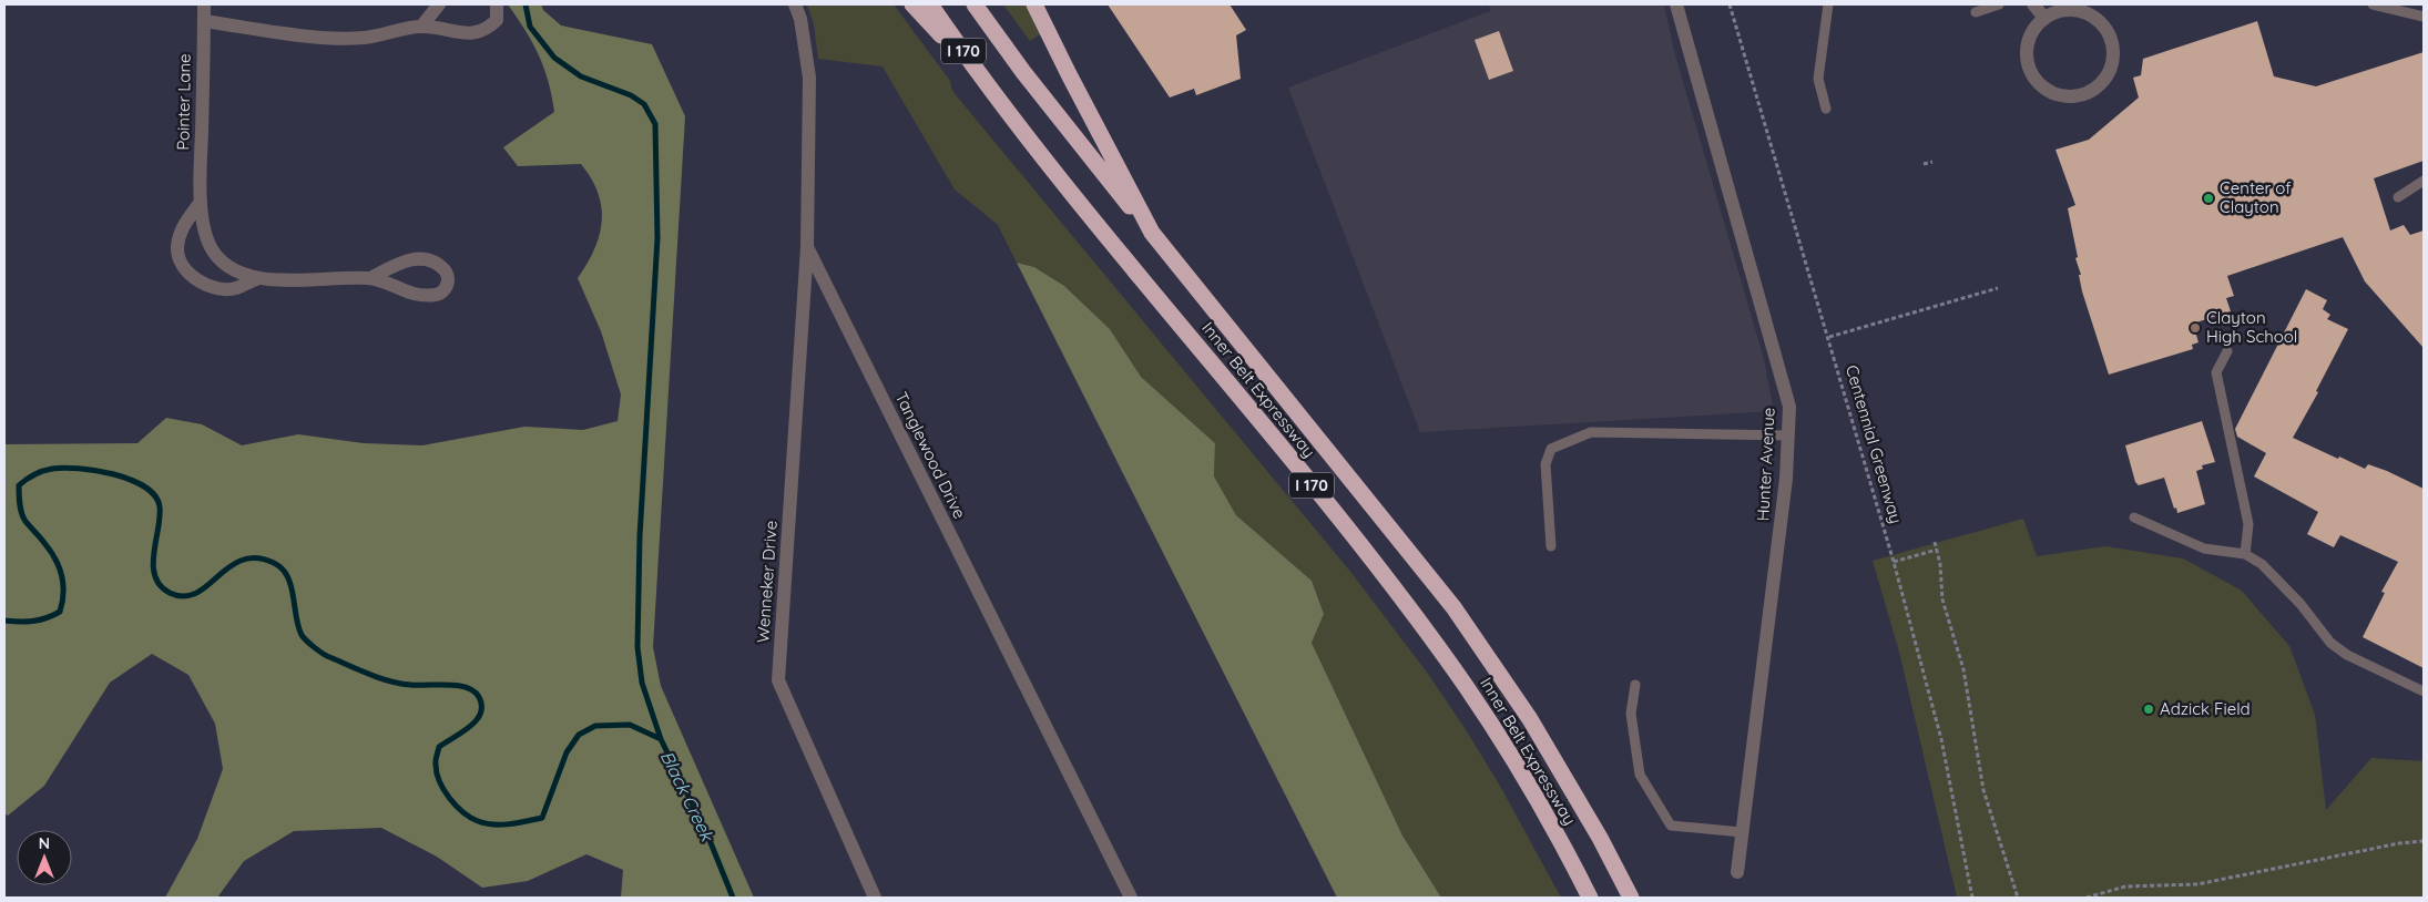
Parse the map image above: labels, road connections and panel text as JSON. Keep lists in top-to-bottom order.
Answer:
{
  "streets": {
    "highway": ["I 170", "Inner Belt Expressway"],
    "street": [
      "Pointer Lane",
      "Tanglewood Drive",
      "Hunter Avenue",
      "Wenneker Drive"
    ],
    "path": ["Centennial Greenway"]
  },
  "crossings": [
    ["I 170", "Inner Belt Expressway"],
    ["Tanglewood Drive", "Wenneker Drive"]
  ],
  "water": ["Black Creek"],
  "places": ["Center of Clayton", "Clayton High School", "Adzick Field"],
  "north": "top"
}
